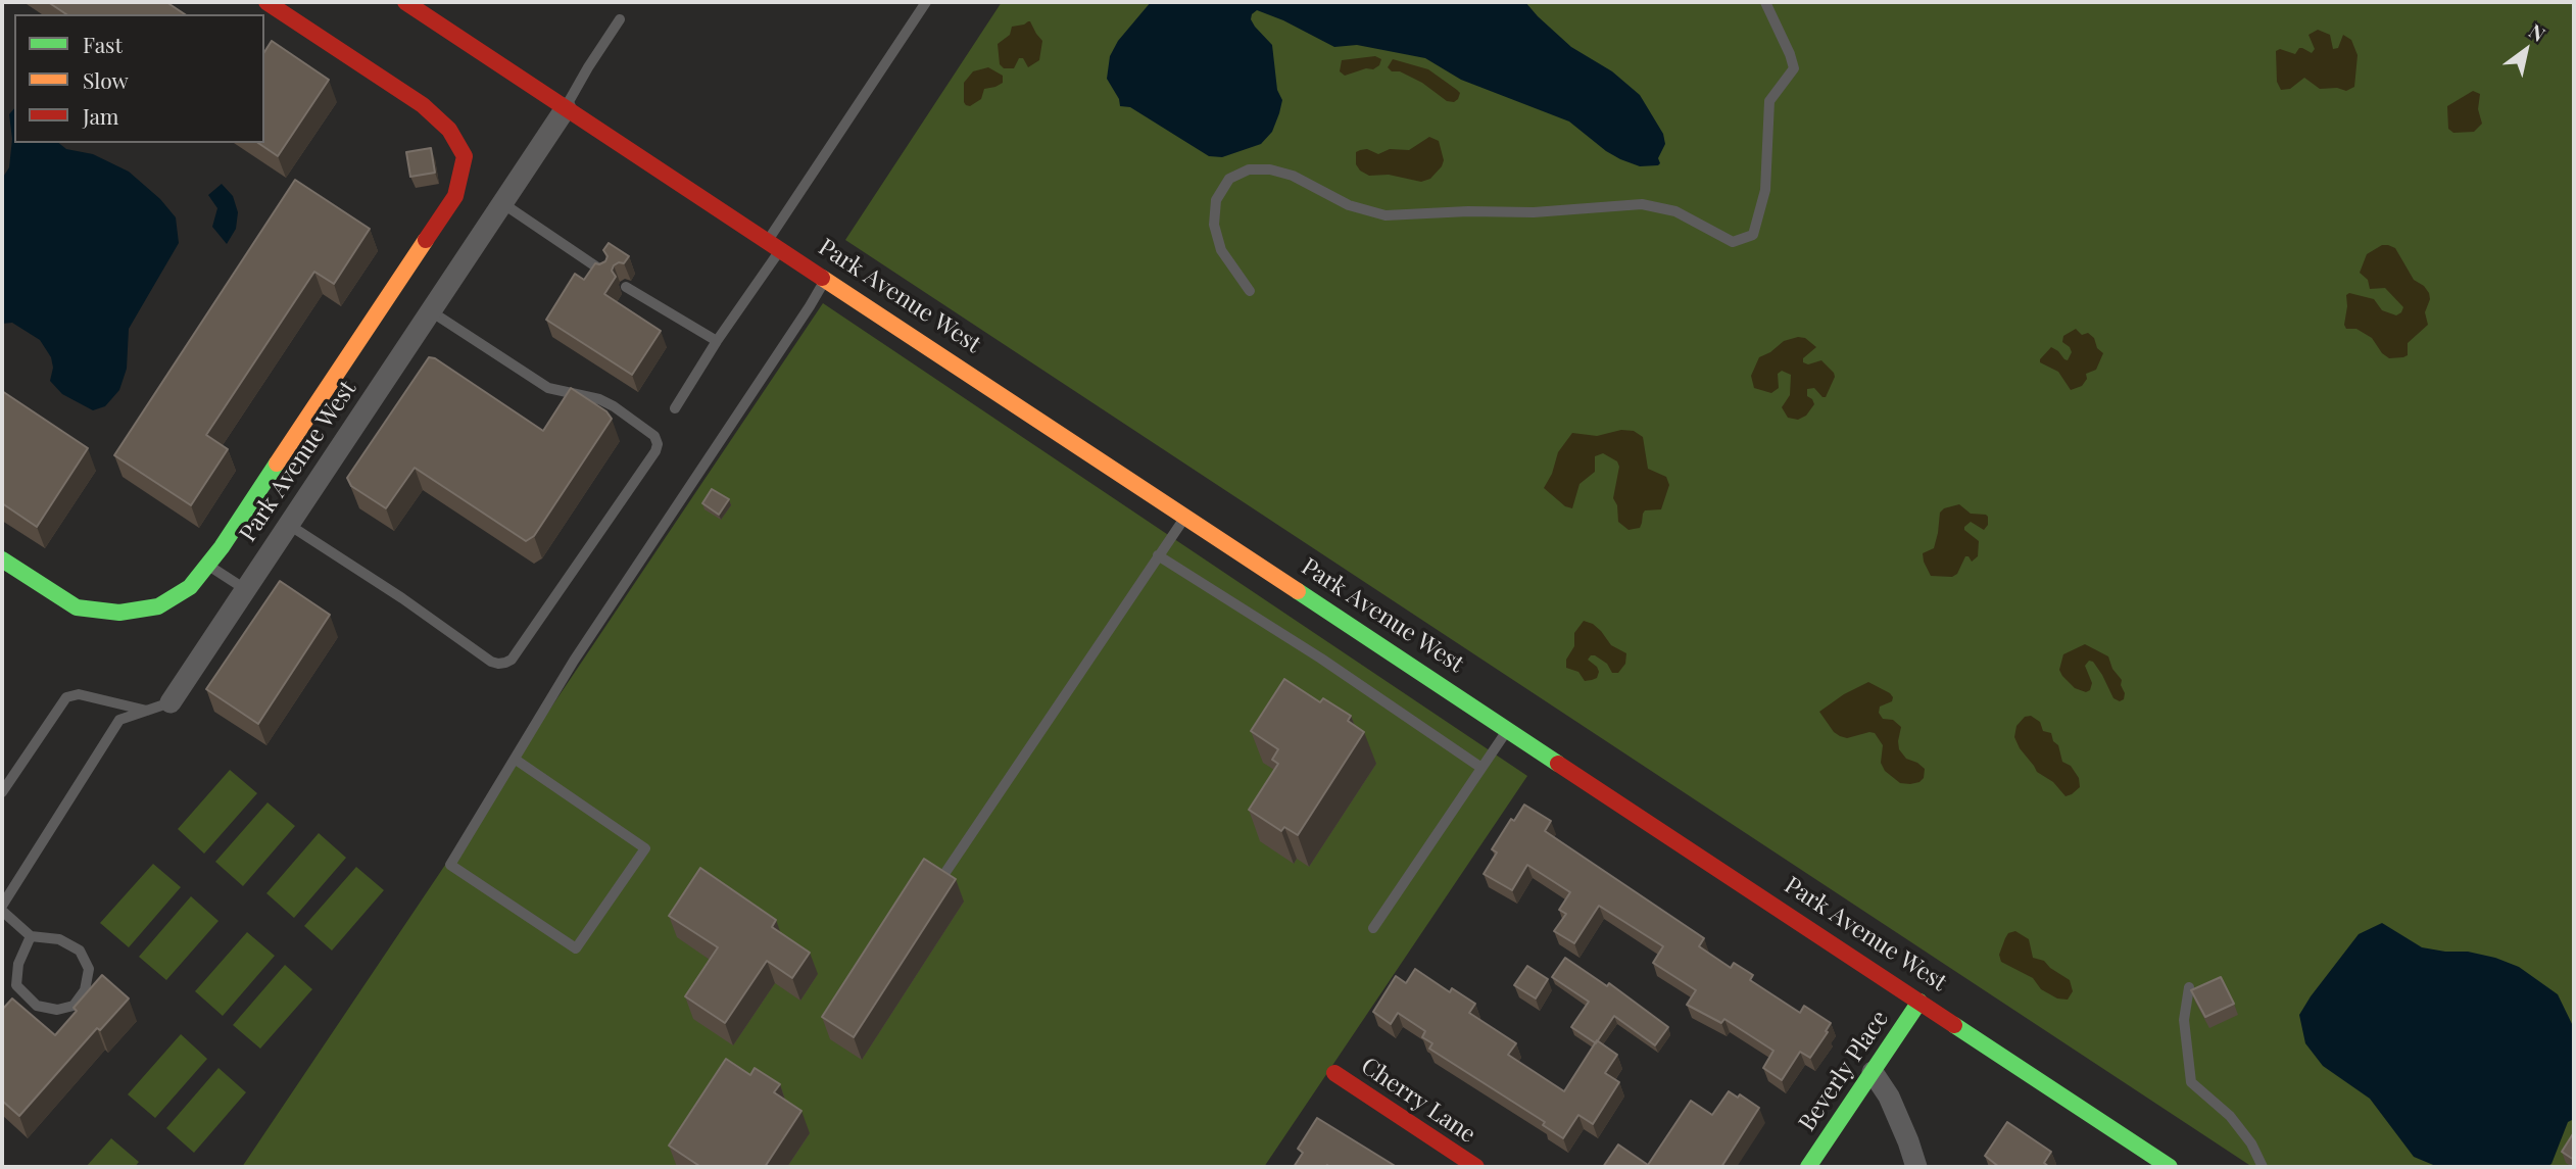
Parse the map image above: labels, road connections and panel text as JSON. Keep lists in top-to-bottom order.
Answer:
{
  "streets": {
    "street": ["Park Avenue West", "Beverly Place", "Cherry Lane"]
  },
  "crossings": [
    ["Park Avenue West", "Beverly Place"]
  ],
  "legend": ["Fast", "Slow", "Jam"],
  "north": "top right"
}
